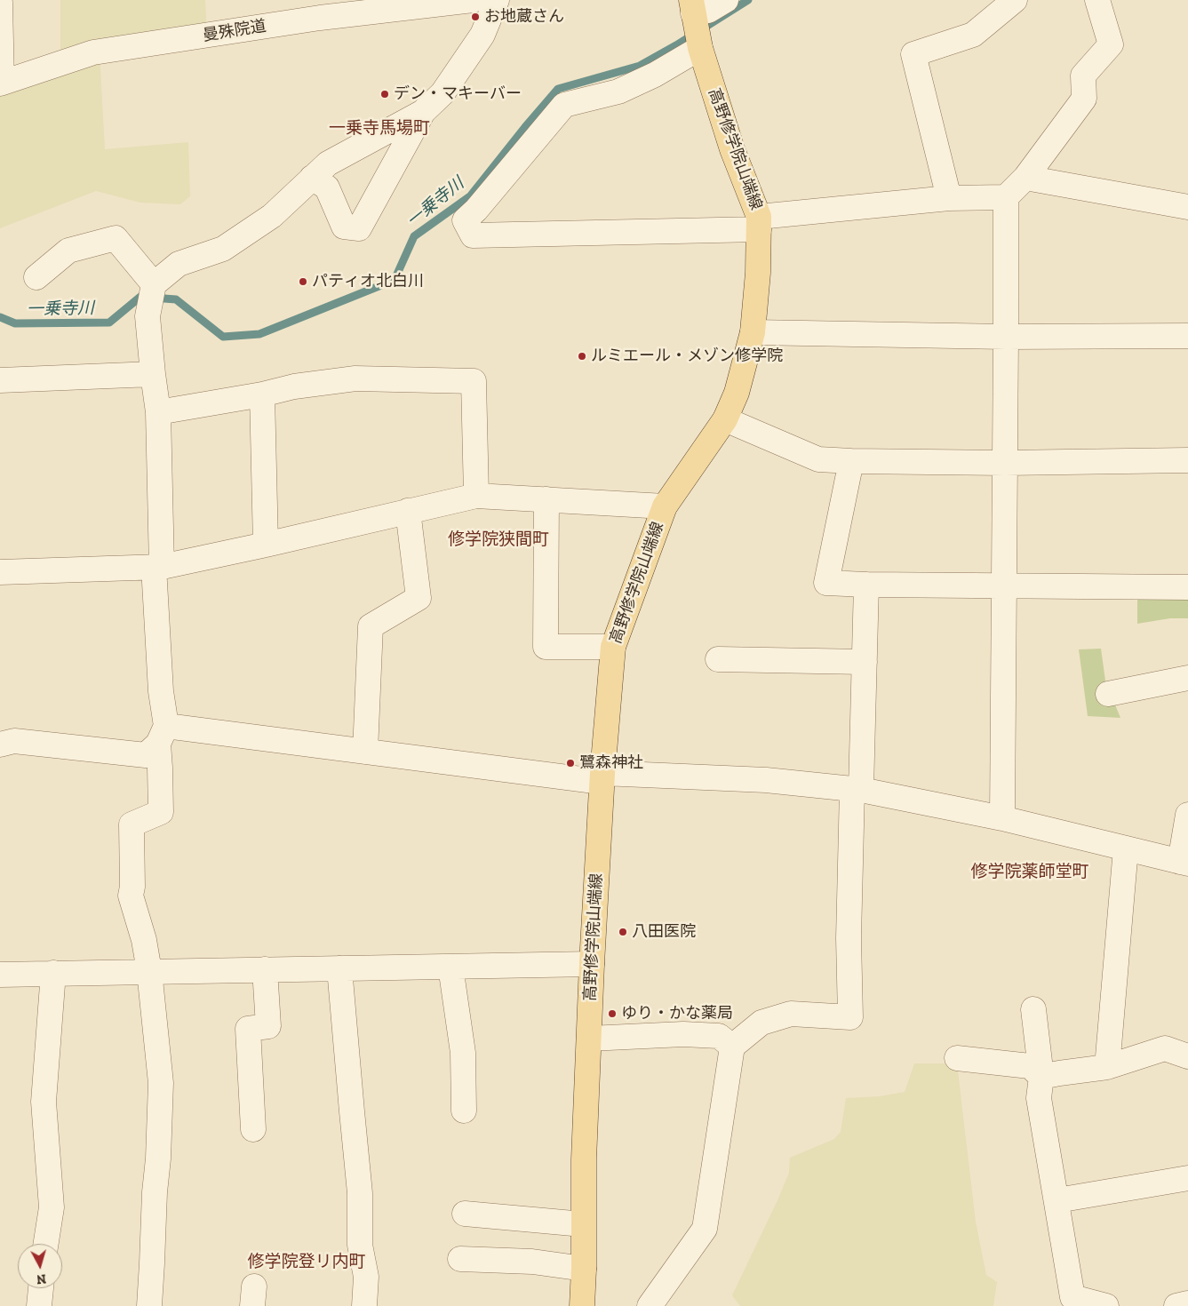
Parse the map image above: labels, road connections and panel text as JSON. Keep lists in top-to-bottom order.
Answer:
{
  "streets": {
    "main road": ["高野修学院山端線"],
    "street": ["曼殊院道"]
  },
  "districts": [
    "一乗寺馬場町",
    "修学院狭間町",
    "修学院薬師堂町",
    "修学院登リ内町"
  ],
  "water": ["一乗寺川"],
  "places": [
    "お地蔵さん",
    "デン・マキーバー",
    "パティオ北白川",
    "ルミエール・メゾン修学院",
    "鷺森神社",
    "八田医院",
    "ゆり・かな薬局"
  ],
  "north": "bottom"
}
